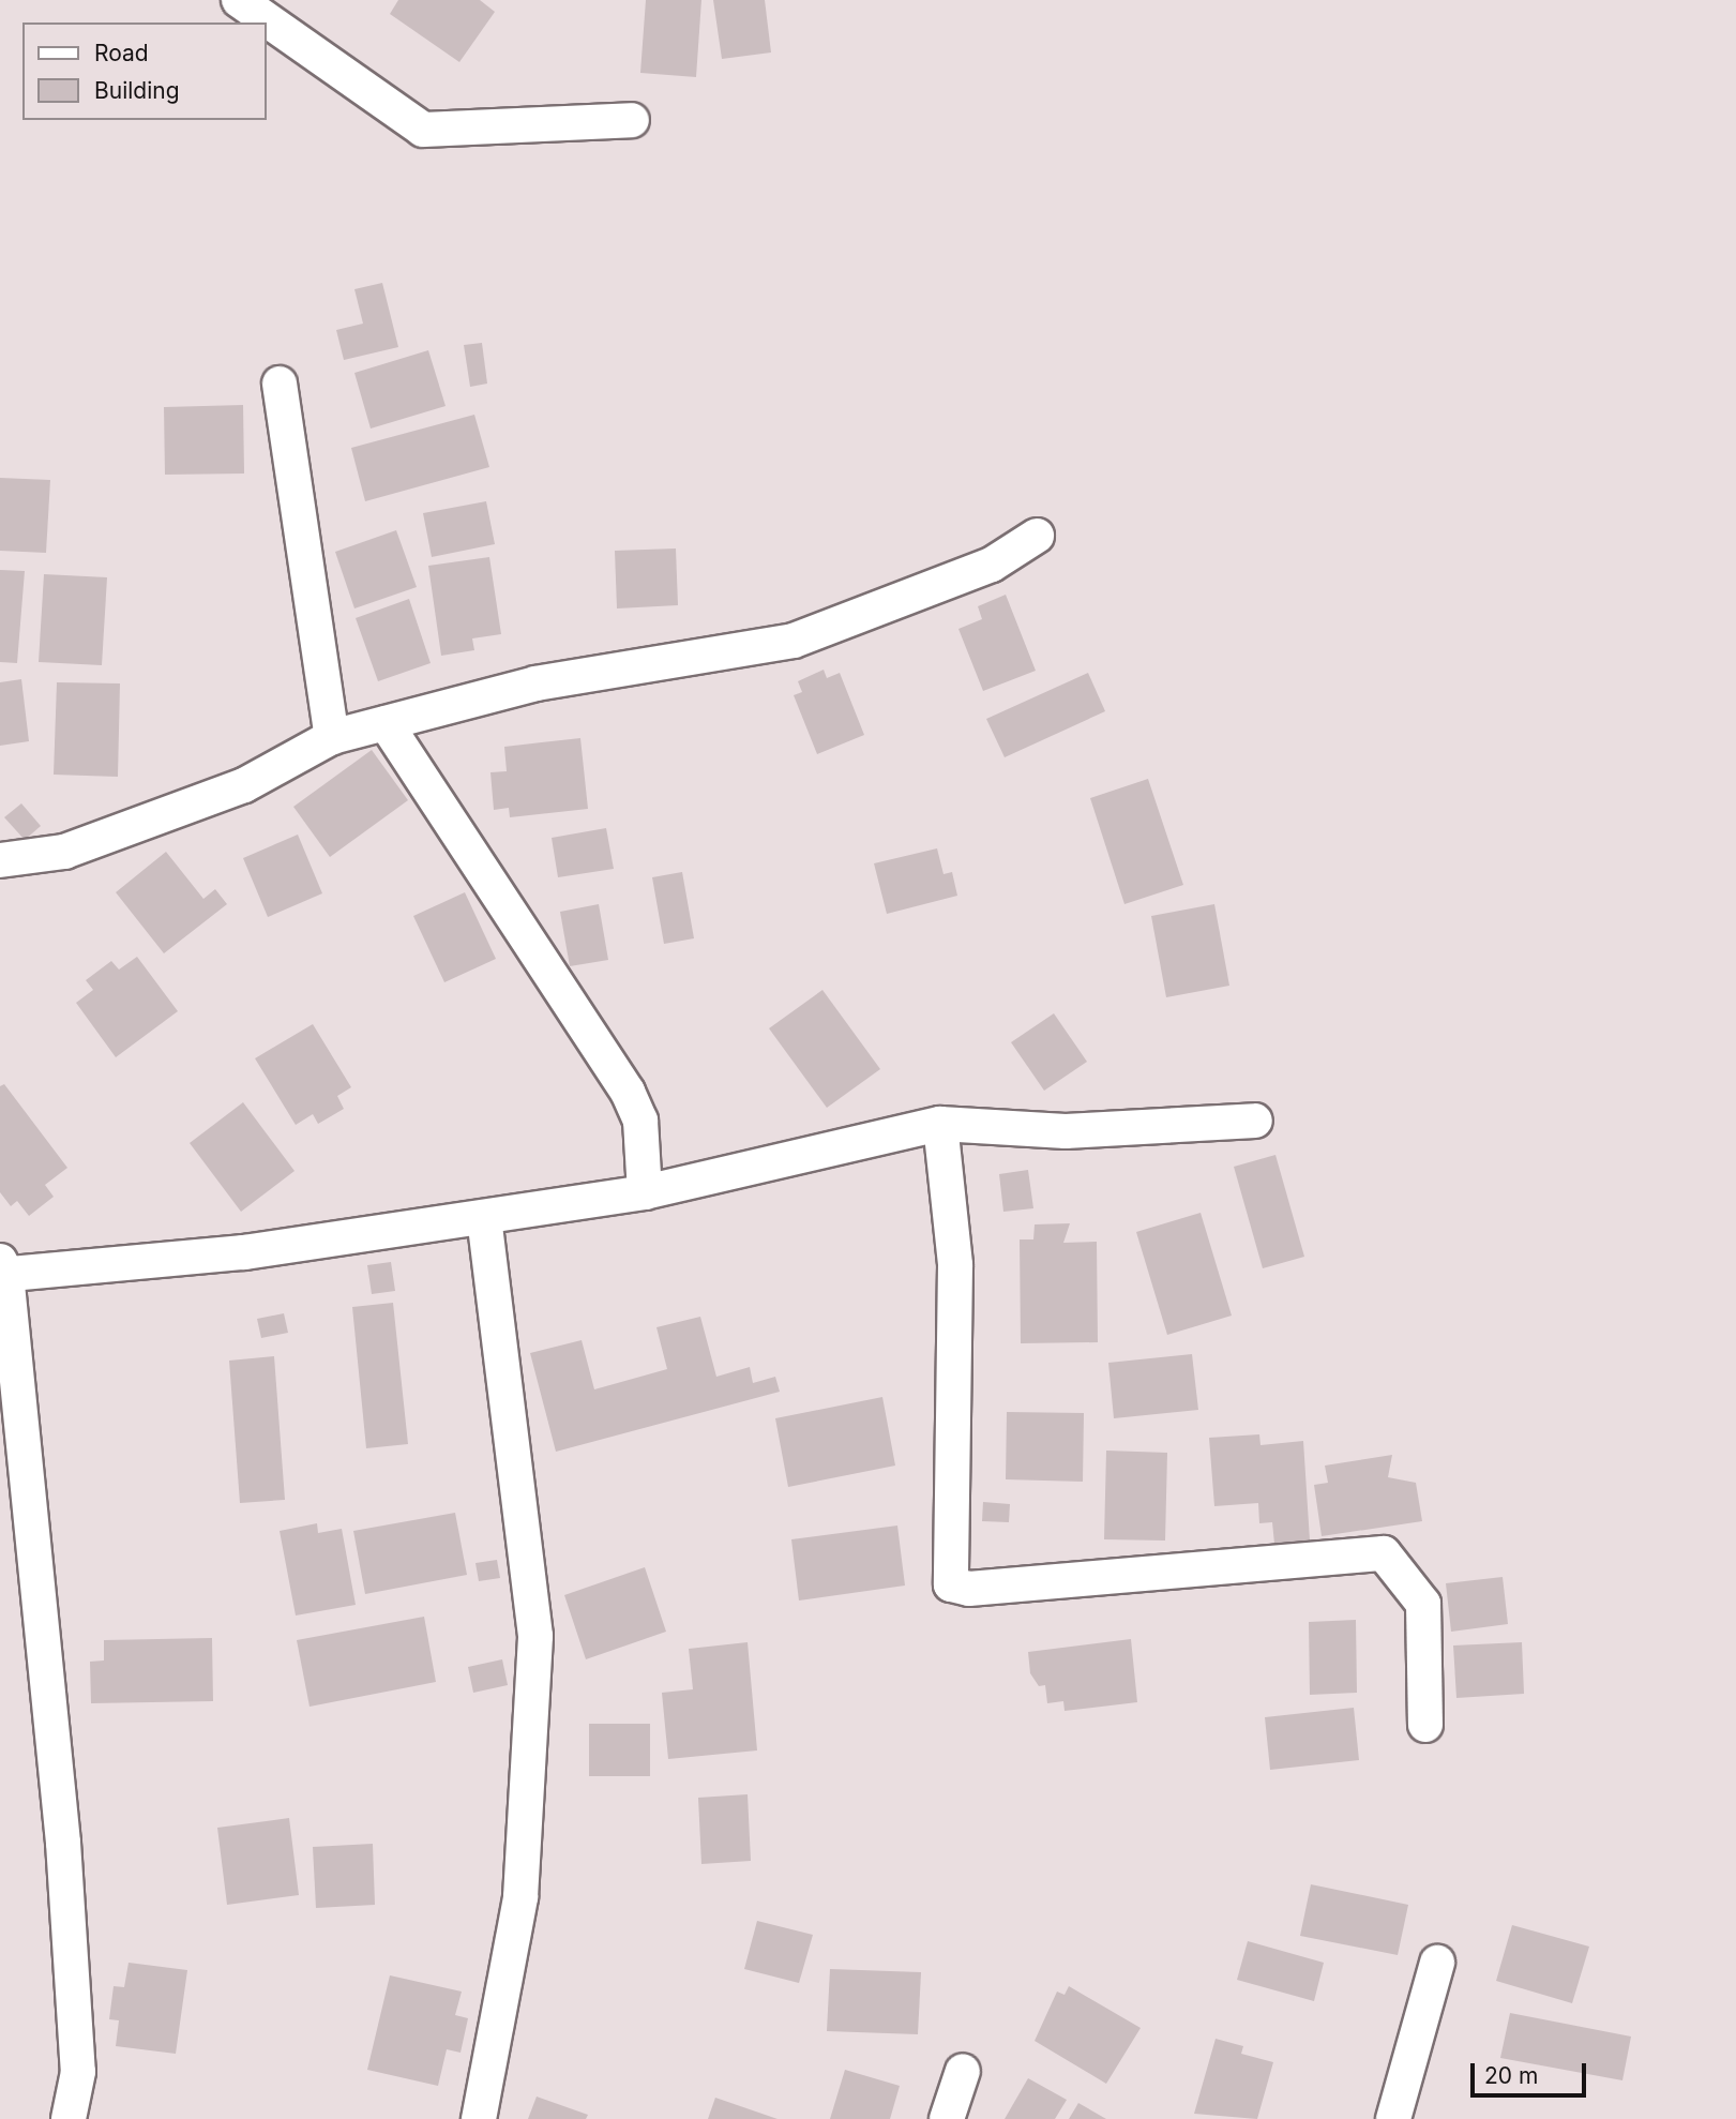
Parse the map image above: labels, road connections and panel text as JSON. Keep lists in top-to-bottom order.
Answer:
{
  "legend": ["Road", "Building"],
  "scale_bar": "20 m"
}
